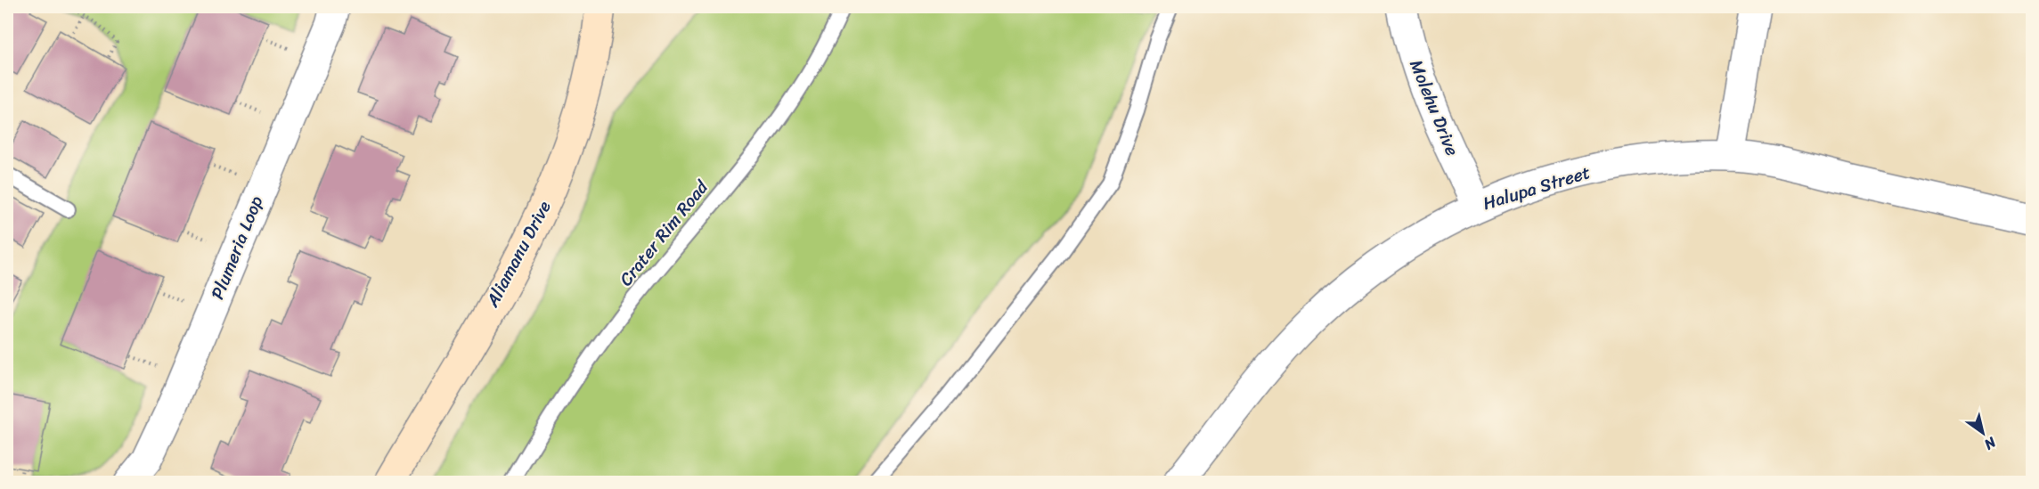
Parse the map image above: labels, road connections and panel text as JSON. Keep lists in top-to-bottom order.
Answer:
{
  "streets": {
    "street": [
      "Molehu Drive",
      "Halupa Street",
      "Plumeria Loop",
      "Aliamanu Drive"
    ],
    "lane": ["Crater Rim Road"]
  },
  "crossings": [
    ["Molehu Drive", "Halupa Street"]
  ],
  "north": "bottom right"
}
